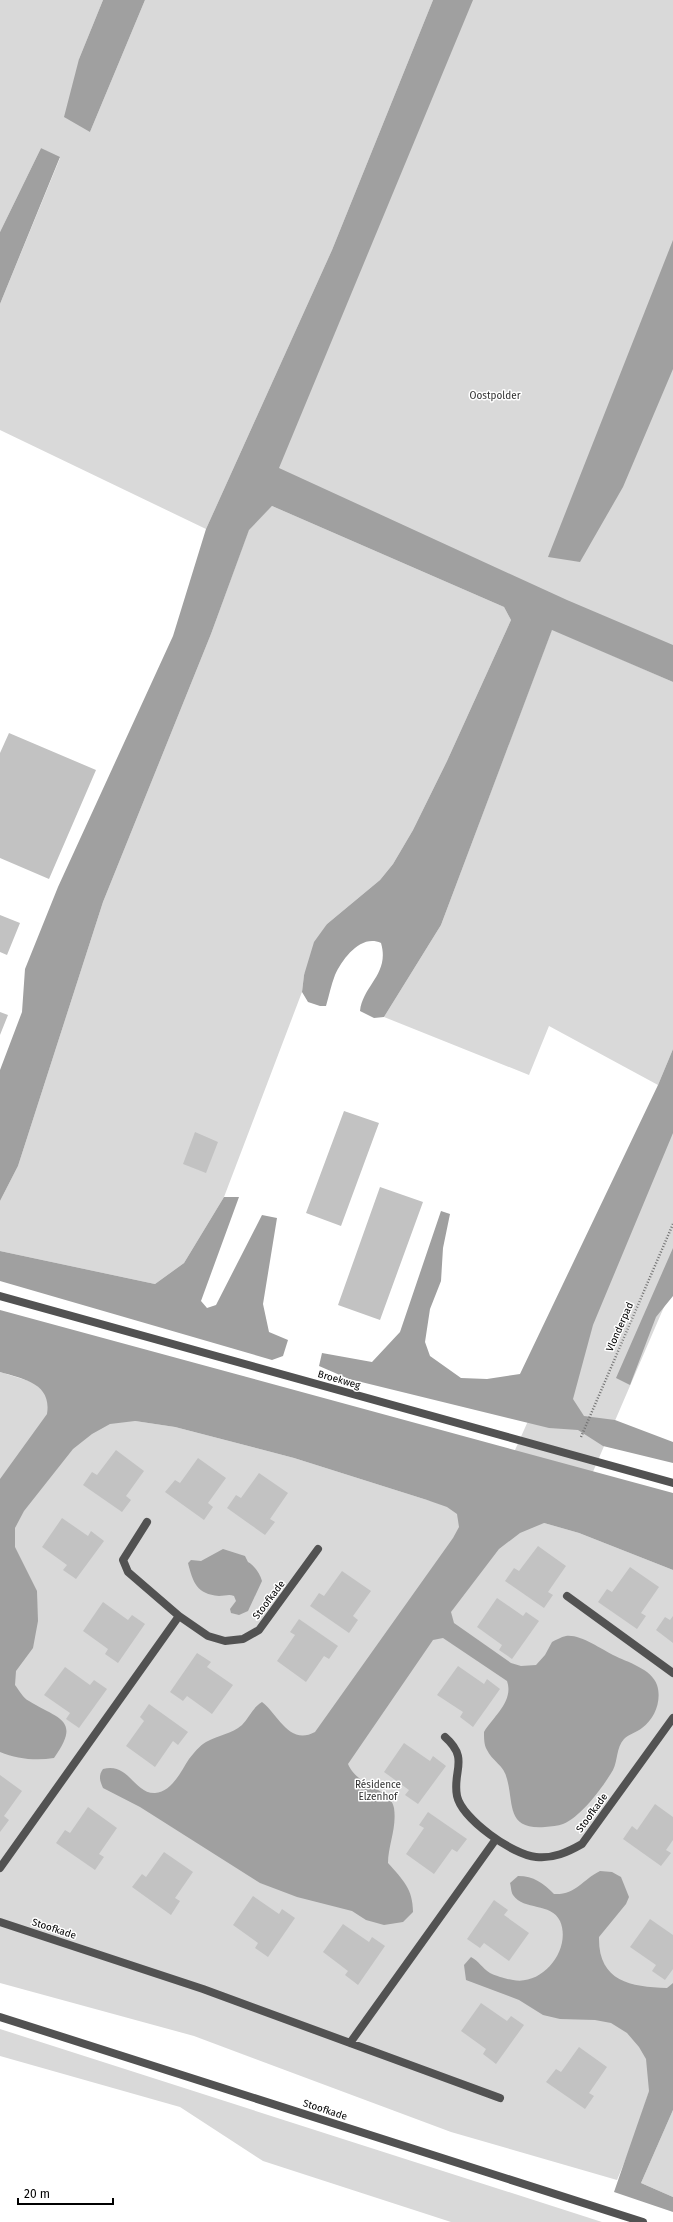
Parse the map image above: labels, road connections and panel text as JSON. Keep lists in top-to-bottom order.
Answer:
{
  "streets": {
    "street": ["Broekweg", "Stoofkade"],
    "path": ["Vlonderpad"]
  },
  "parks": ["Oostpolder", "Résidence Elzenhof"],
  "scale_bar": "20 m"
}
